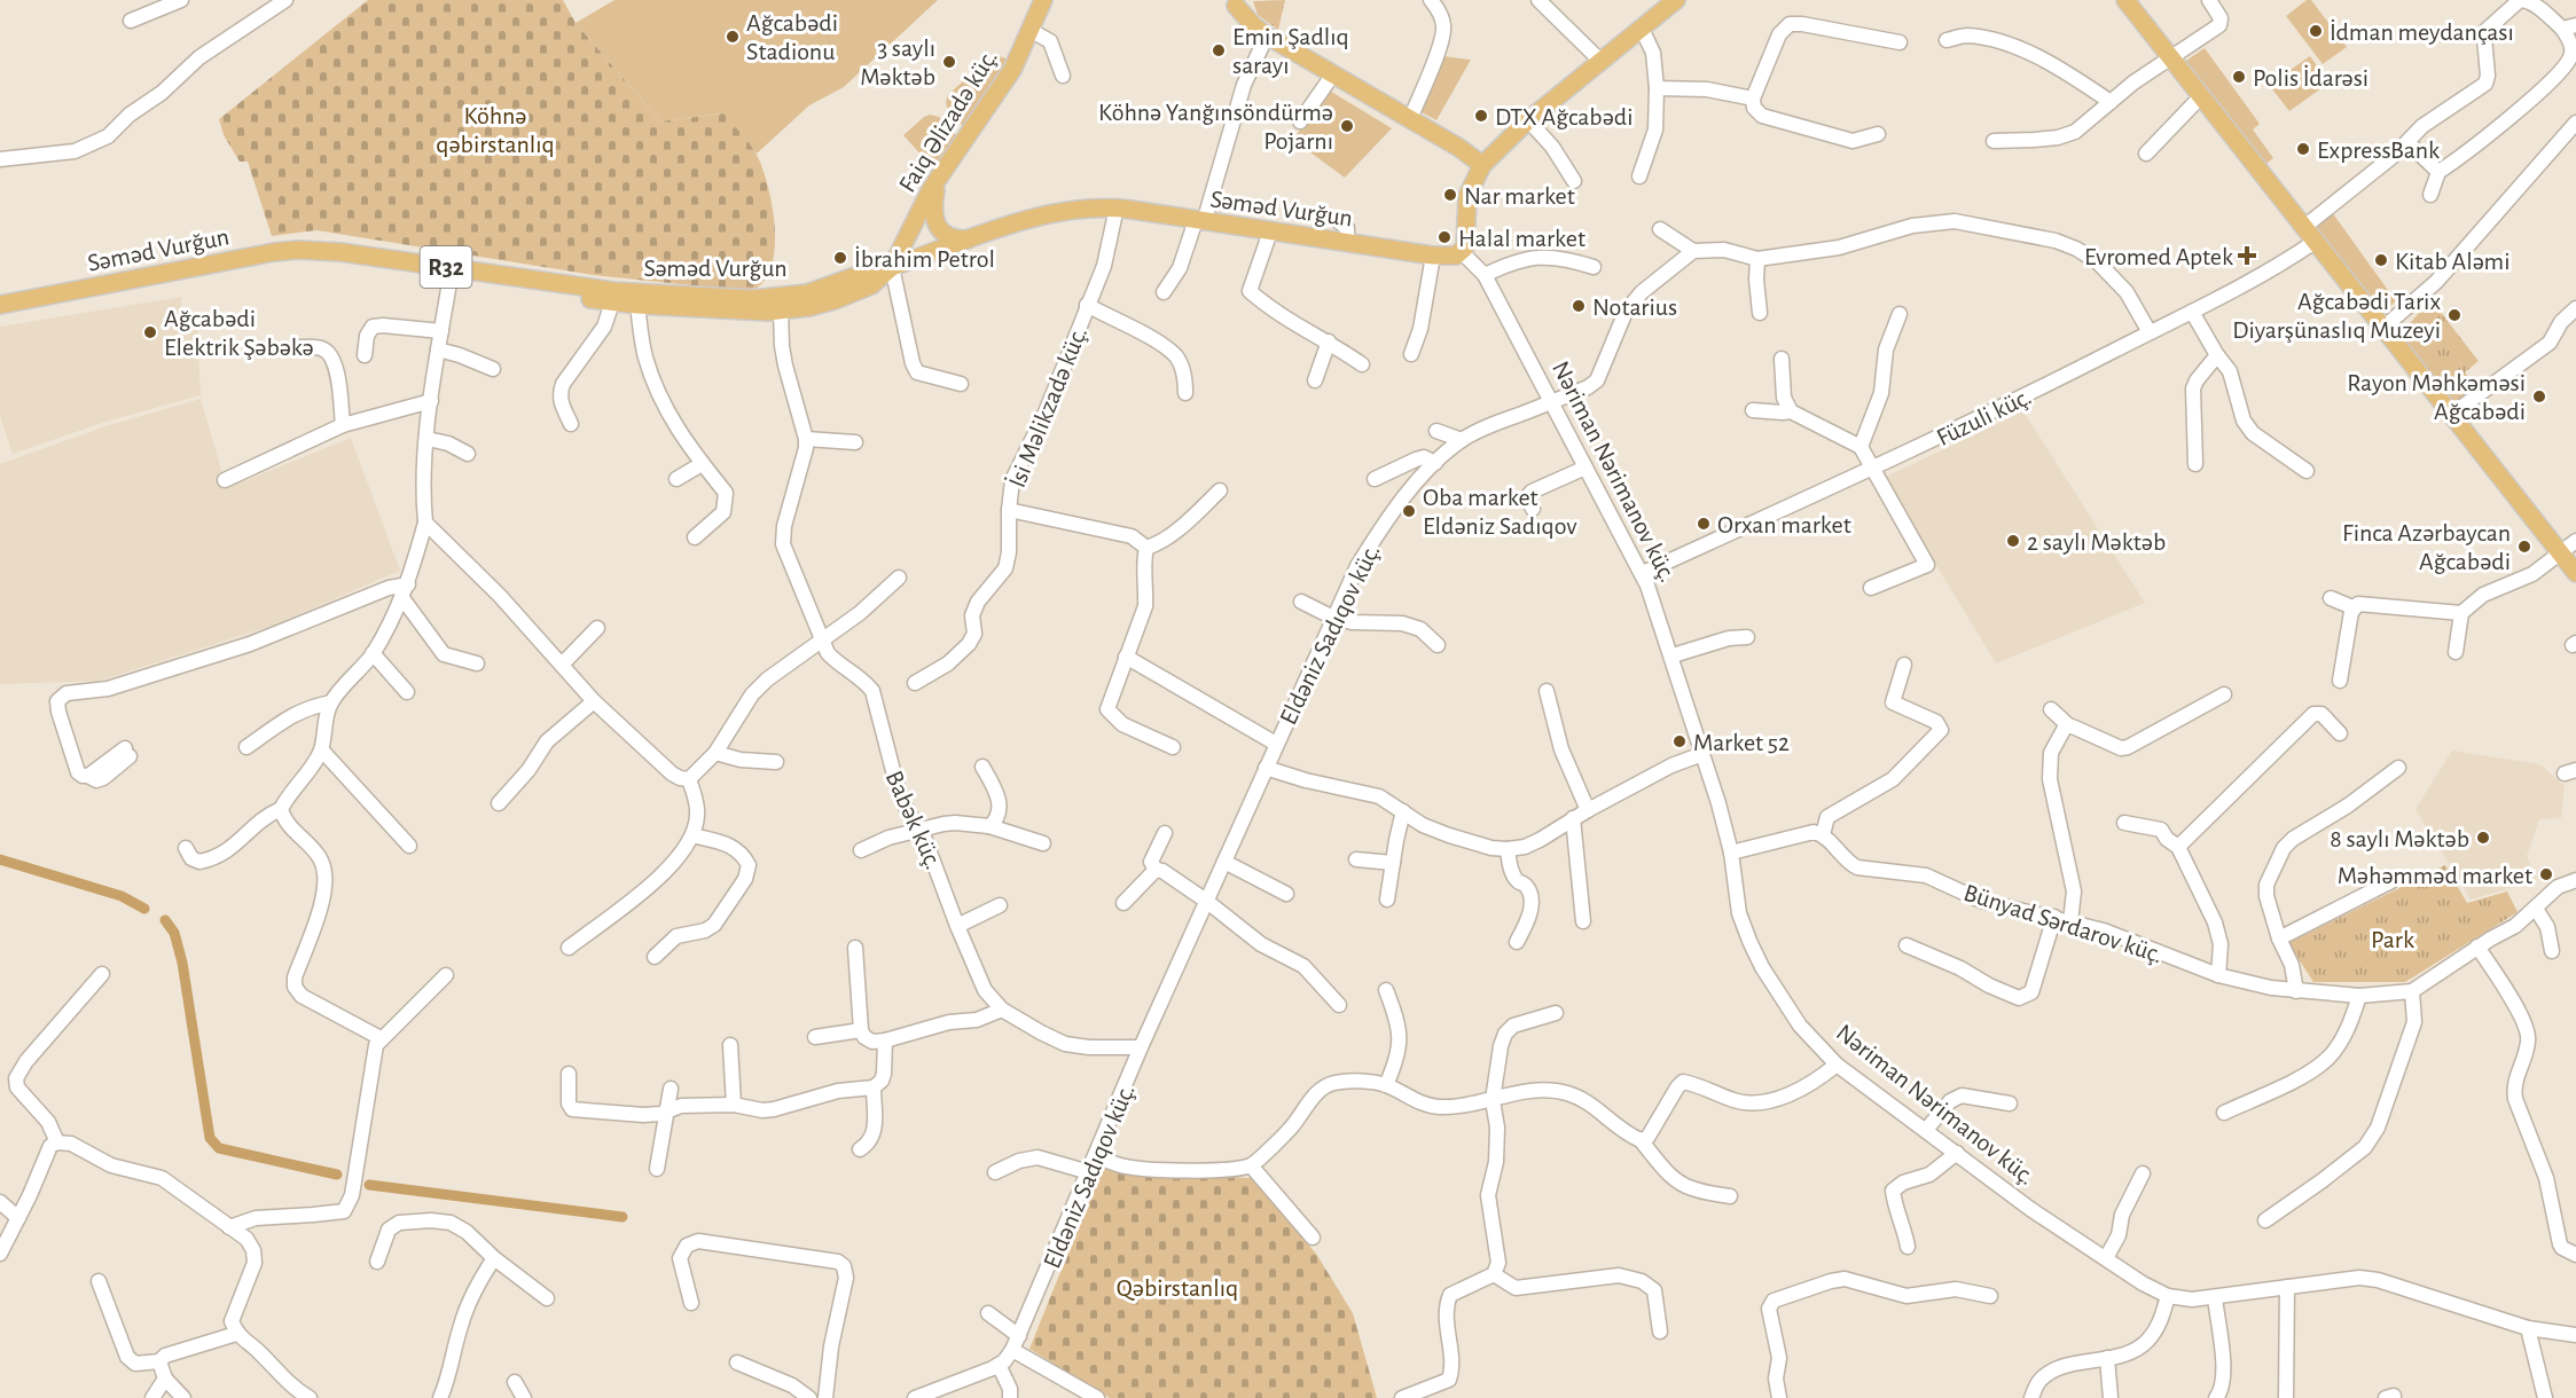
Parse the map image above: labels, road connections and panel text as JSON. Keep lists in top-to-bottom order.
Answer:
{
  "streets": {
    "main road": ["Faiq Əlizadə küç.", "Səməd Vurğun", "R32"],
    "street": [
      "İsi Məlikzadə küç.",
      "Füzuli küç.",
      "Nəriman Nərimanov küç.",
      "Eldəniz Sadıqov küç.",
      "Babək küç.",
      "Bünyad Sərdarov küç."
    ]
  },
  "crossings": [
    ["Faiq Əlizadə küç.", "Səməd Vurğun"],
    ["Səməd Vurğun", "İsi Məlikzadə küç."],
    ["Səməd Vurğun", "Nəriman Nərimanov küç."],
    ["Füzuli küç.", "Nəriman Nərimanov küç."],
    ["Nəriman Nərimanov küç.", "Eldəniz Sadıqov küç."],
    ["Eldəniz Sadıqov küç.", "Babək küç."]
  ],
  "parks": ["Köhnə qəbirstanlıq", "Park", "Qəbirstanlıq"],
  "places": {
    "other": [
      "İdman meydançası",
      "Ağcabədi Stadionu",
      "Emin Şadlıq sarayı",
      "3 saylı Məktəb",
      "Polis İdarəsi",
      "DTX Ağcabədi",
      "Köhnə Yanğınsöndürmə Pojarnı",
      "ExpressBank",
      "Nar market",
      "Halal market",
      "İbrahim Petrol",
      "Kitab Aləmi",
      "Notarius",
      "Ağcabədi Tarix Diyarşünaslıq Muzeyi",
      "Ağcabədi Elektrik Şəbəkə",
      "Rayon Məhkəməsi Ağcabədi",
      "Oba market Eldəniz Sadıqov",
      "Orxan market",
      "2 saylı Məktəb",
      "Finca Azərbaycan Ağcabədi",
      "Market 52",
      "8 saylı Məktəb",
      "Məhəmməd market"
    ],
    "health": ["Evromed Aptek"]
  }
}
